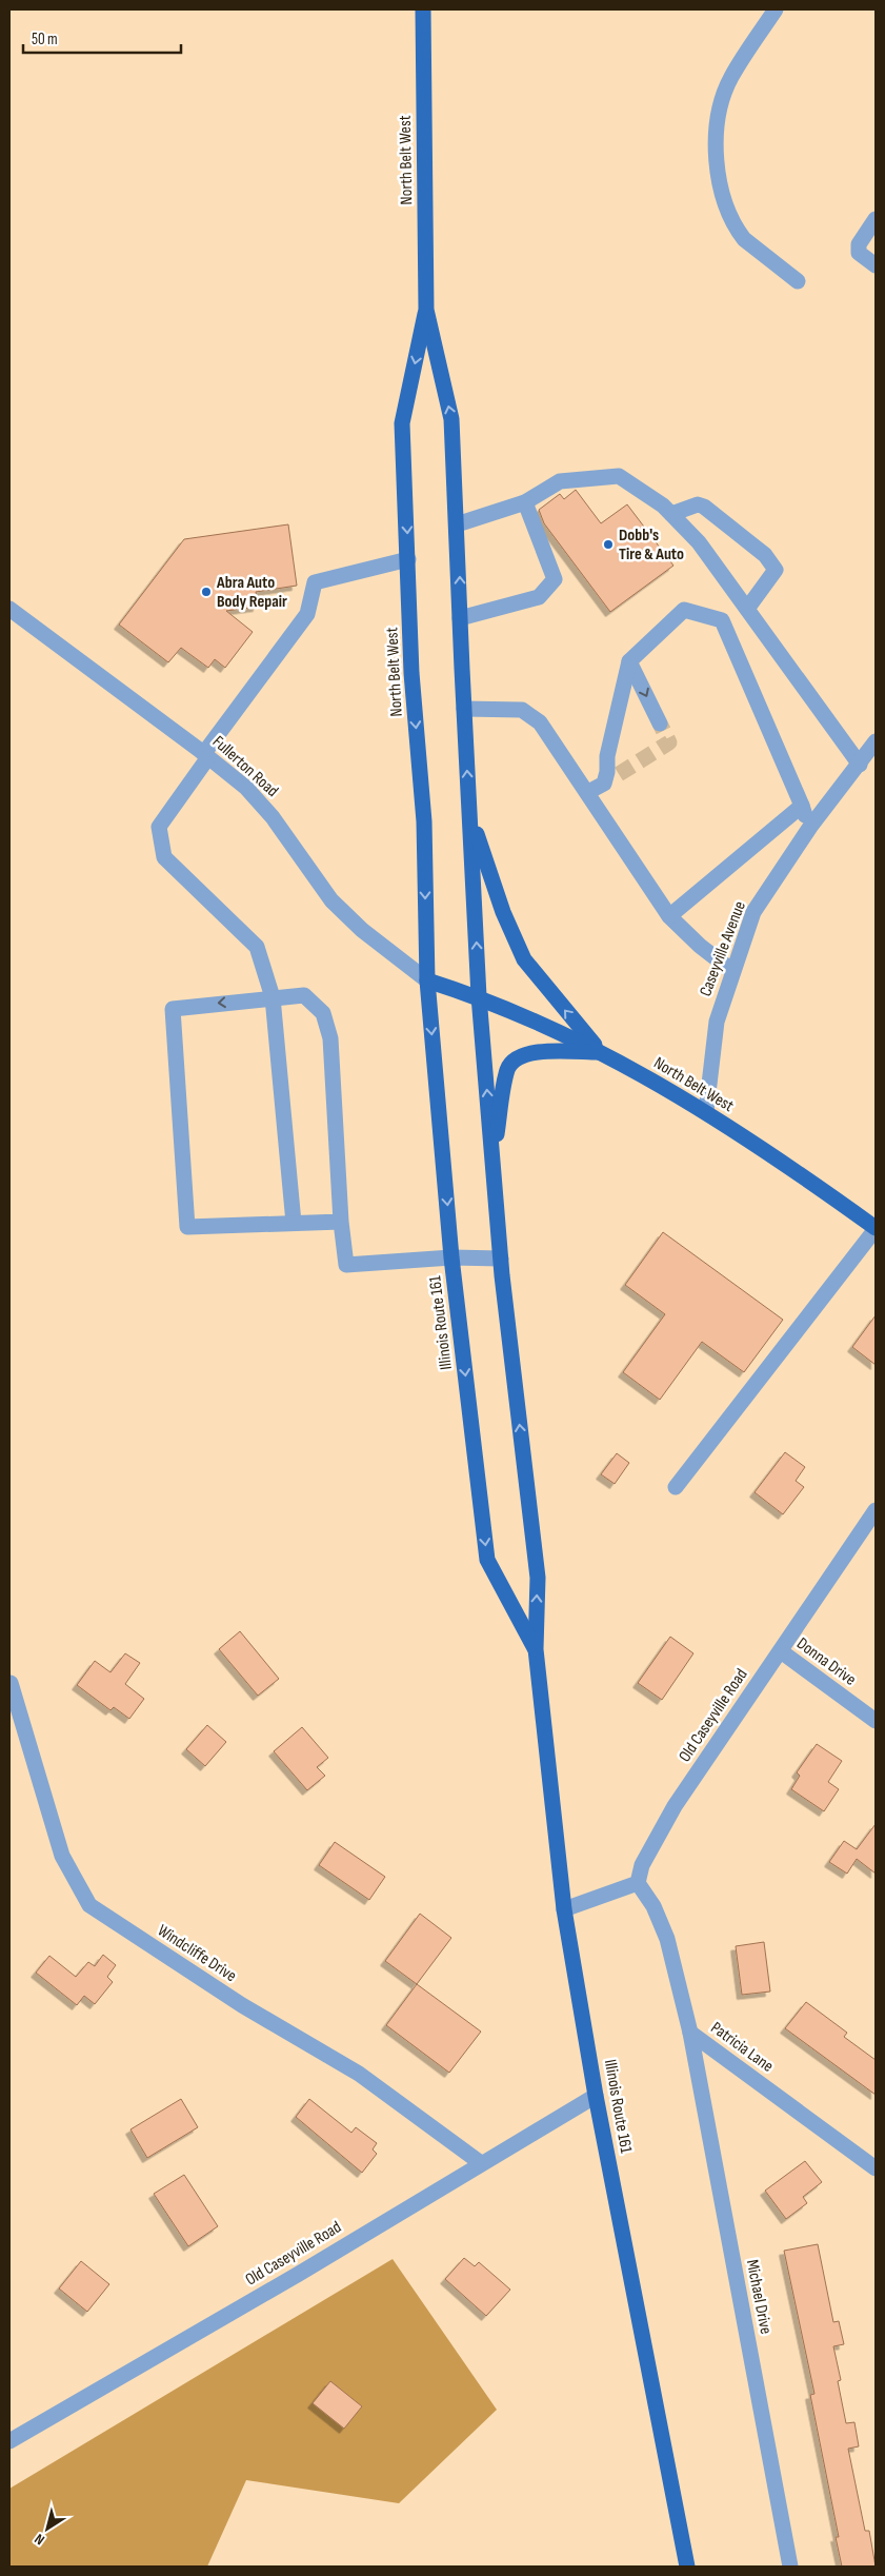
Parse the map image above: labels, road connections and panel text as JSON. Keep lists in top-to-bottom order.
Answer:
{
  "streets": {
    "main road": ["North Belt West", "Illinois Route 161"],
    "street": [
      "Fullerton Road",
      "Caseyville Avenue",
      "Donna Drive",
      "Old Caseyville Road",
      "Windcliffe Drive",
      "Patricia Lane",
      "Michael Drive"
    ]
  },
  "crossings": [
    ["North Belt West", "Fullerton Road"],
    ["North Belt West", "Caseyville Avenue"],
    ["North Belt West", "Illinois Route 161"],
    ["Fullerton Road", "Illinois Route 161"],
    ["Illinois Route 161", "Old Caseyville Road"],
    ["Donna Drive", "Old Caseyville Road"],
    ["Old Caseyville Road", "Windcliffe Drive"],
    ["Old Caseyville Road", "Patricia Lane"],
    ["Patricia Lane", "Michael Drive"]
  ],
  "places": ["Dobb's Tire & Auto", "Abra Auto Body Repair"],
  "scale_bar": "50 m",
  "north": "bottom left"
}
